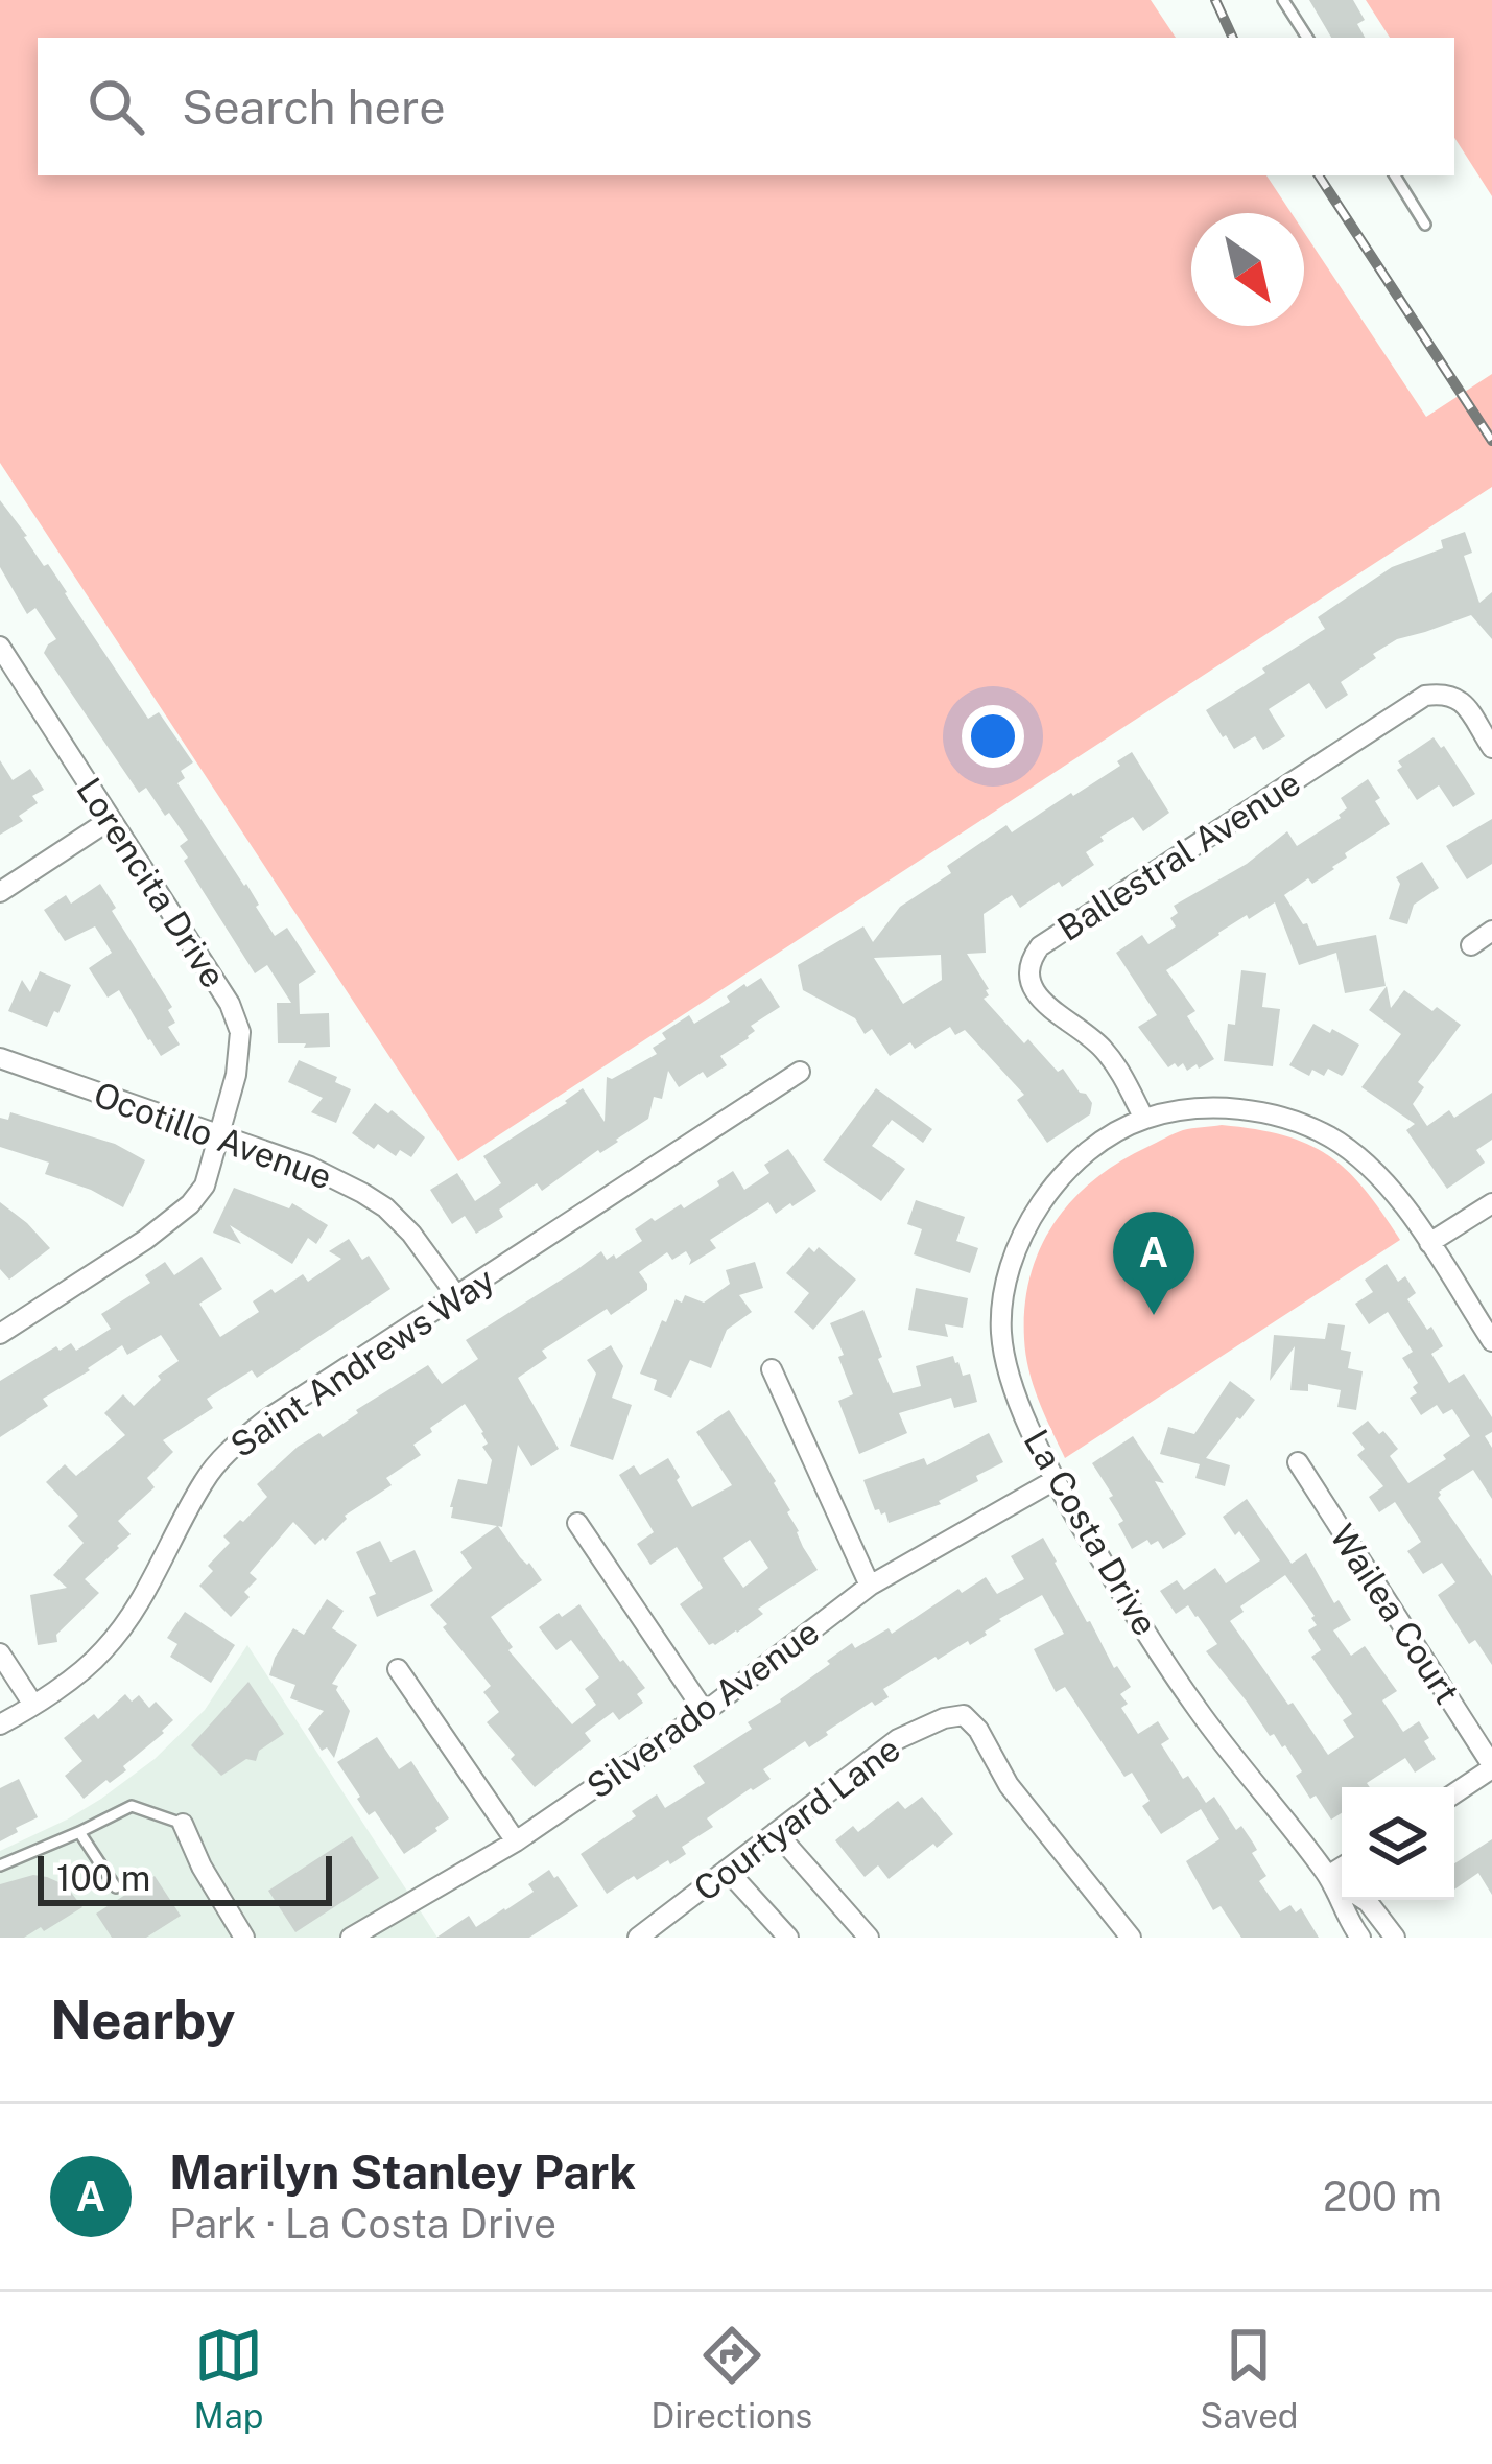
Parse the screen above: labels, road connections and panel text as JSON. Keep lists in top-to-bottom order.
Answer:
{
  "streets": {
    "street": [
      "Ballestral Avenue",
      "Lorencita Drive",
      "Ocotillo Avenue",
      "Saint Andrews Way",
      "La Costa Drive",
      "Wailea Court",
      "Silverado Avenue",
      "Courtyard Lane"
    ]
  },
  "crossings": [
    ["Ballestral Avenue", "La Costa Drive"],
    ["Lorencita Drive", "Ocotillo Avenue"],
    ["Ocotillo Avenue", "Saint Andrews Way"],
    ["La Costa Drive", "Silverado Avenue"]
  ],
  "scale_bar": "100 m",
  "north": "bottom right",
  "page": {
    "search": "Search here",
    "pins": "A",
    "scale": "100 m",
    "heading": "Nearby",
    "list": [
      {
        "mark": "A",
        "name": "Marilyn Stanley Park",
        "note": "Park · La Costa Drive",
        "value": "200 m"
      }
    ],
    "nav": ["Map", "Directions", "Saved"]
  }
}
